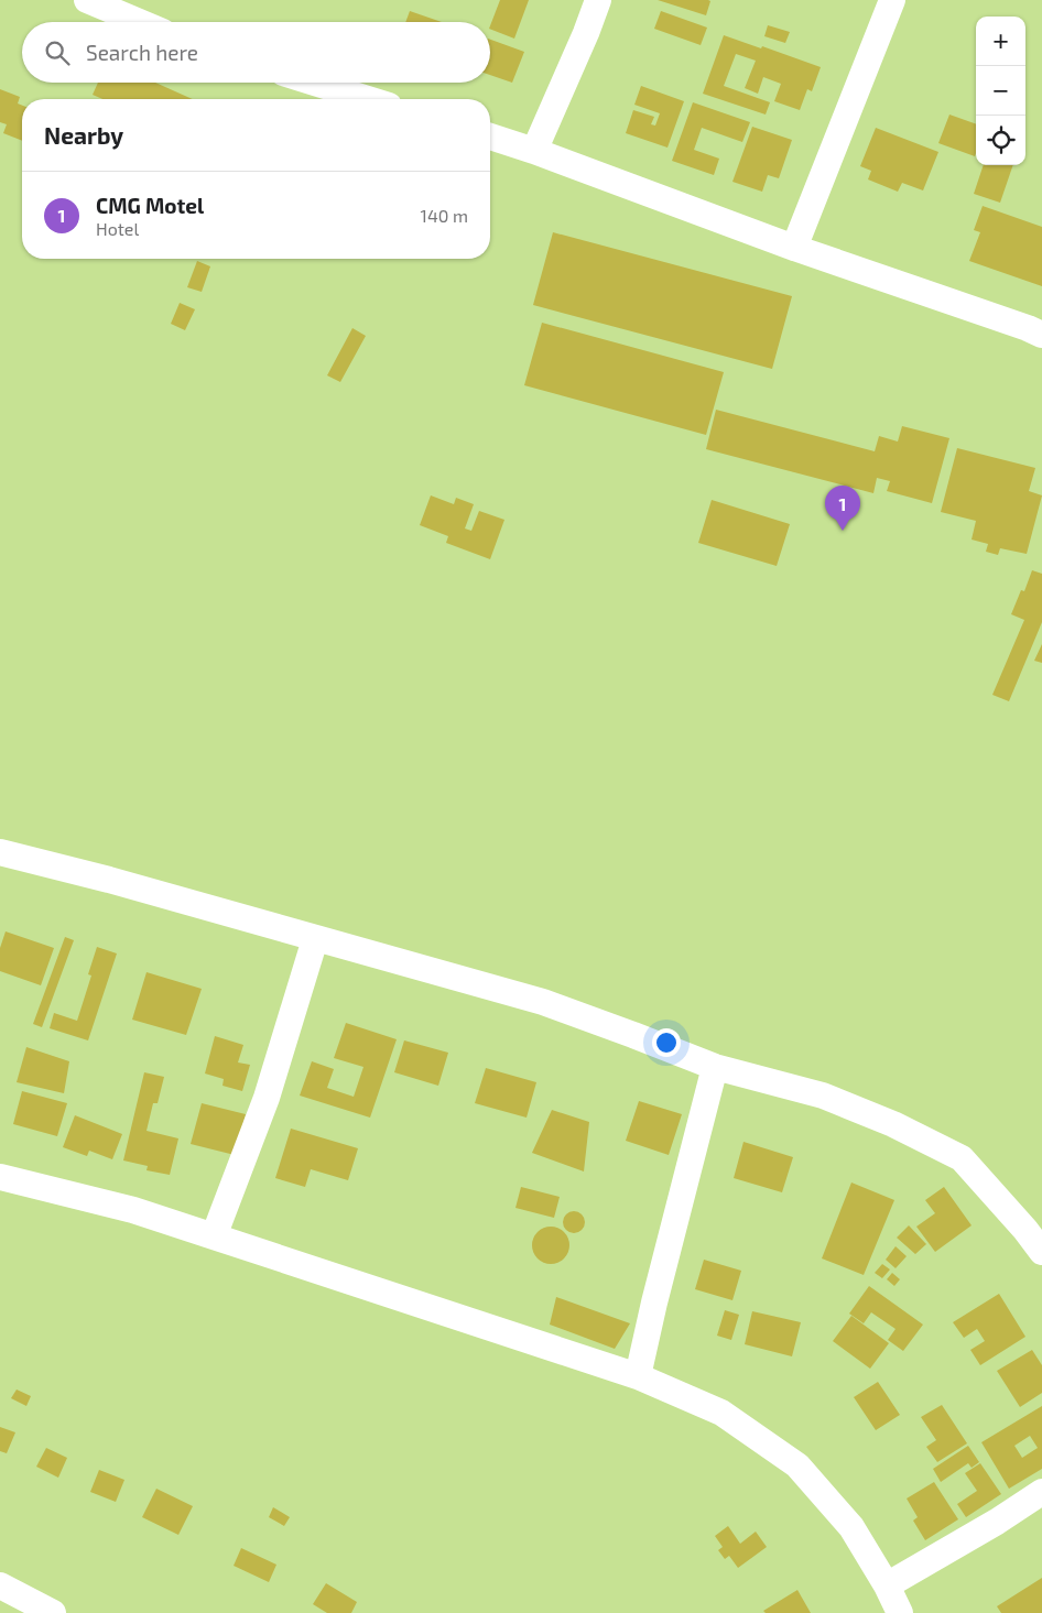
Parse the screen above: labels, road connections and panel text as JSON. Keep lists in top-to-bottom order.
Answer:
{
  "page": {
    "map_buttons": ["+", "−"],
    "search": "Search here",
    "heading": "Nearby",
    "list": [
      {
        "mark": "1",
        "name": "CMG Motel",
        "note": "Hotel",
        "value": "140 m"
      }
    ],
    "pins": "1"
  }
}
